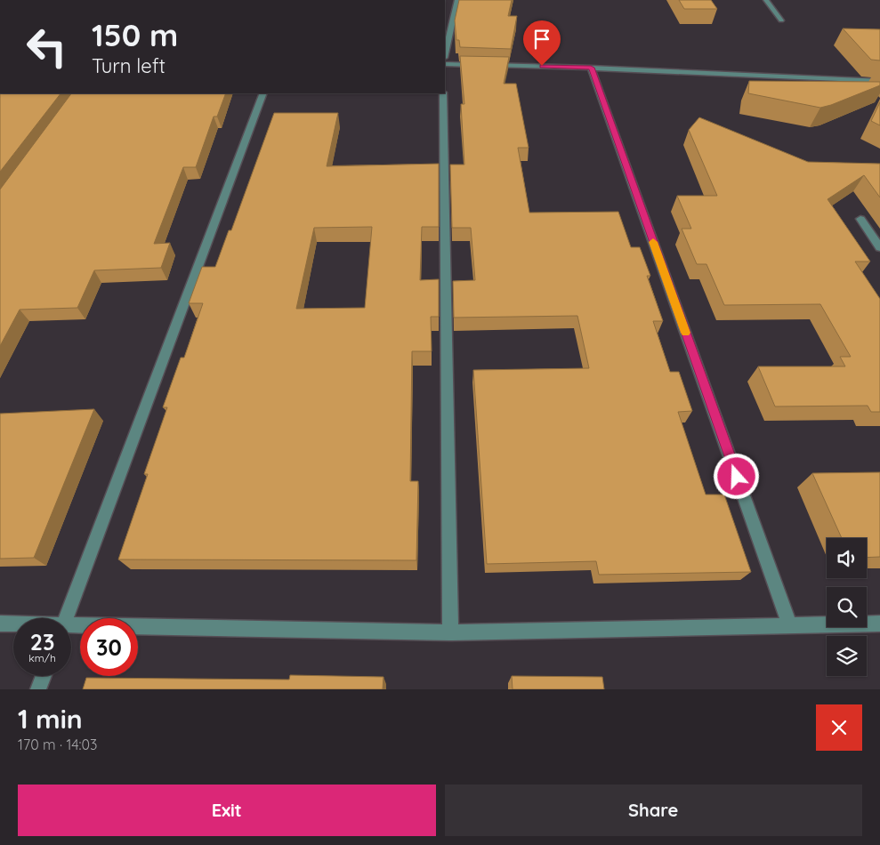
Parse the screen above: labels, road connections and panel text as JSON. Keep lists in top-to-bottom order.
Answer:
{
  "page": {
    "turn": ["150 m", "Turn left"],
    "speed": "23 km/h",
    "limit": "30",
    "heading": ["1 min", "170 m · 14:03"],
    "buttons": ["Exit", "Share"]
  }
}
